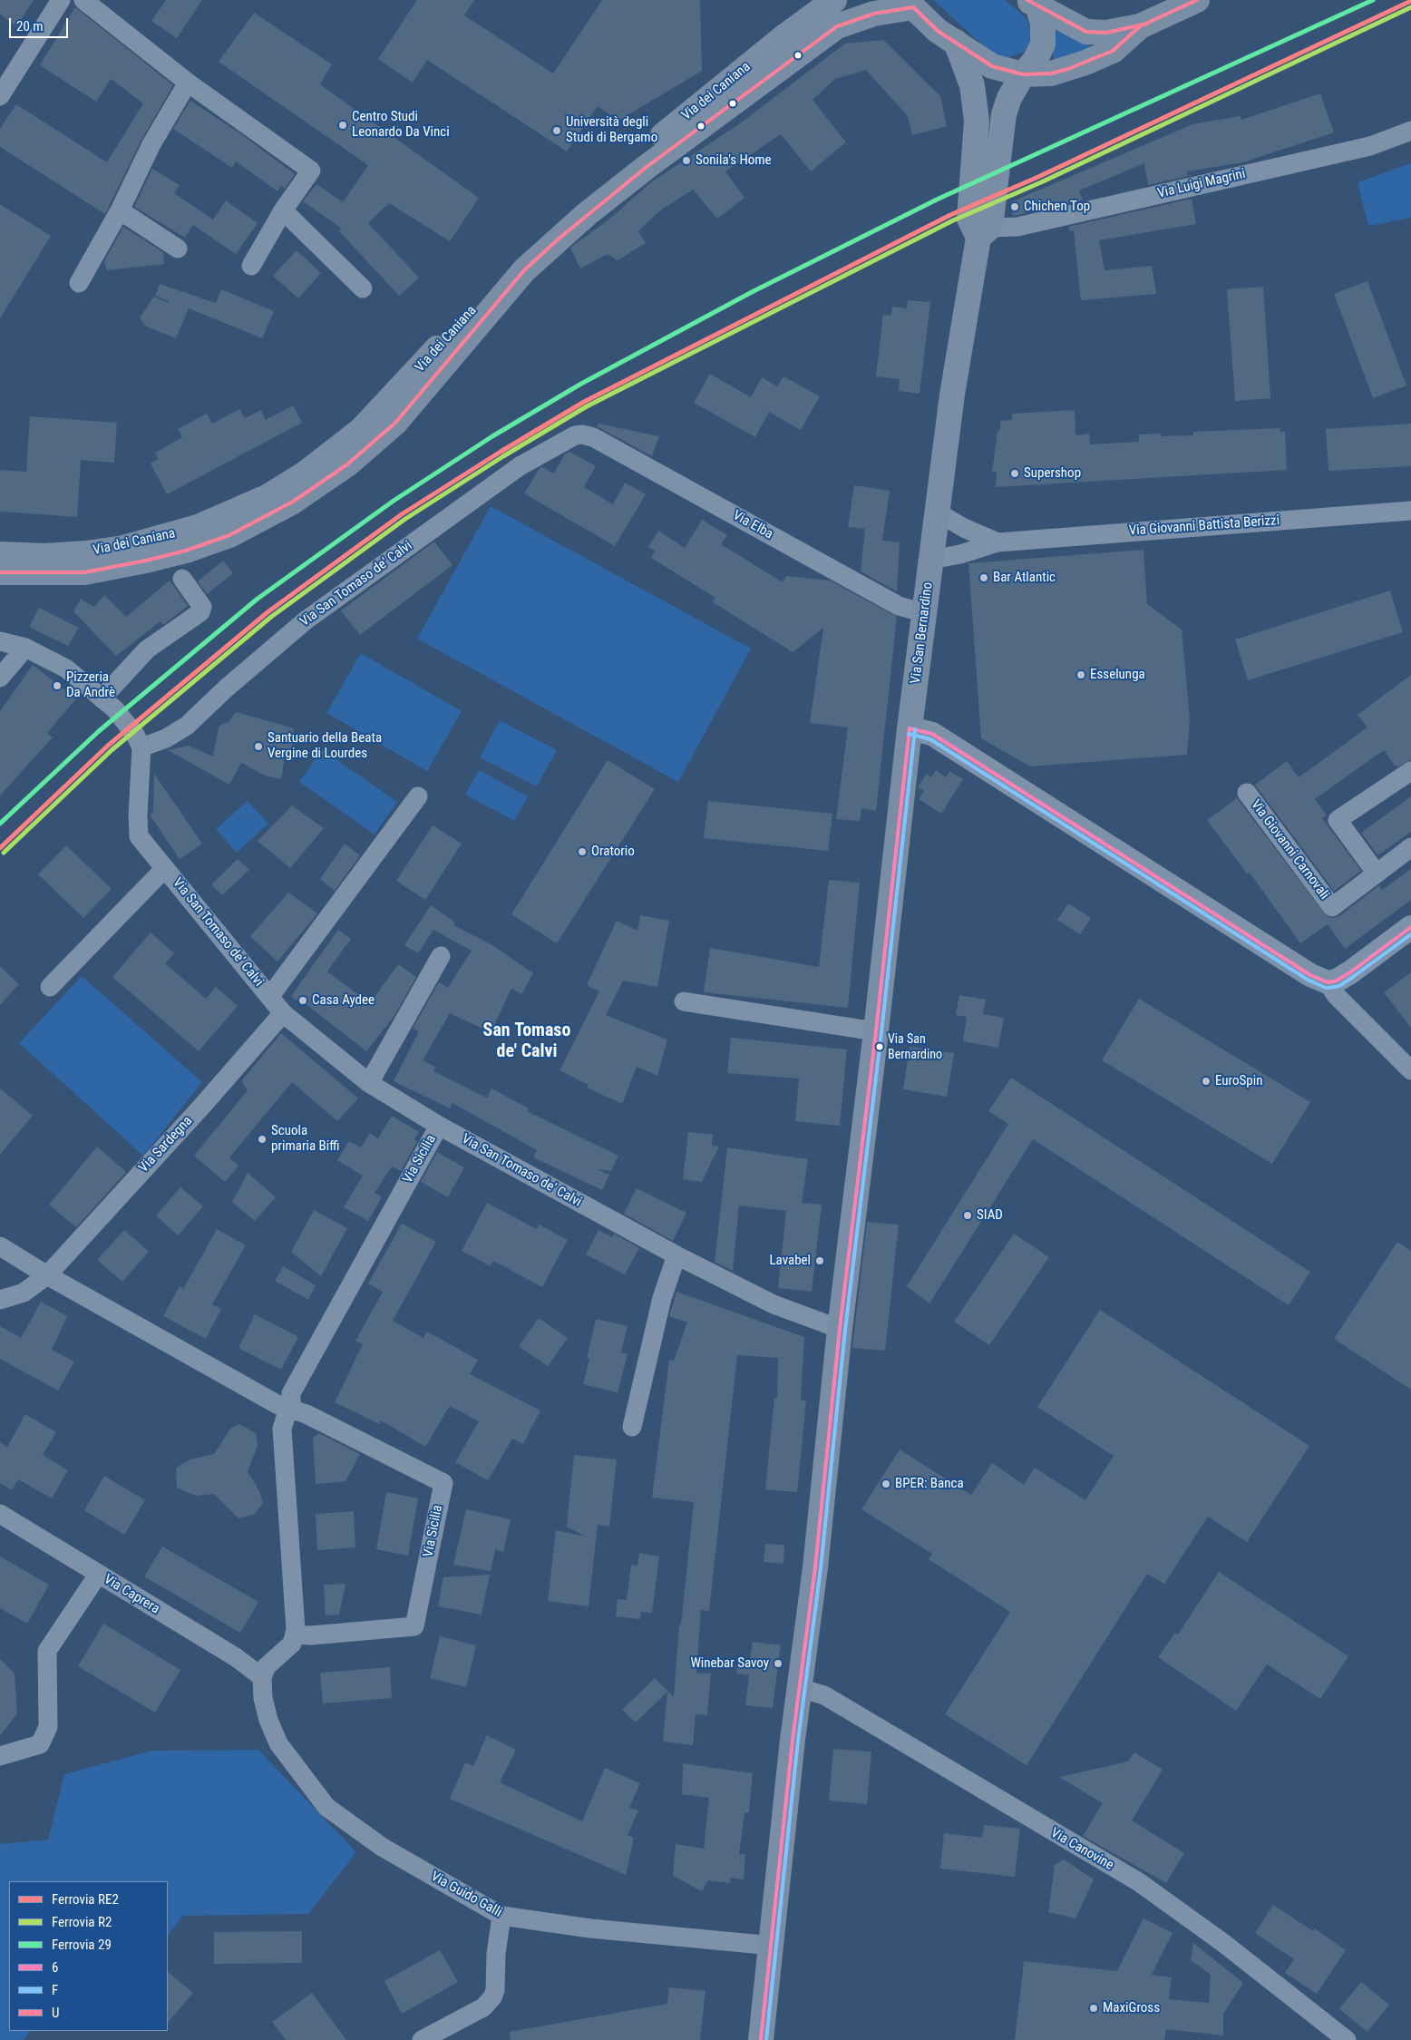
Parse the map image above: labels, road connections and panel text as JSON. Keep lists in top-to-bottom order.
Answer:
{
  "streets": {
    "main road": ["Via dei Caniana", "Via San Bernardino"],
    "street": [
      "Via Luigi Magrini",
      "Via Elba",
      "Via Giovanni Battista Berizzi",
      "Via San Tomaso de' Calvi",
      "Via Giovanni Carnovali",
      "Via Sardegna",
      "Via Sicilia",
      "Via Caprera",
      "Via Canovine",
      "Via Guido Galli"
    ]
  },
  "crossings": [
    ["Via Luigi Magrini", "Via San Bernardino"],
    ["Via Elba", "Via San Tomaso de' Calvi"],
    ["Via Elba", "Via San Bernardino"],
    ["Via Giovanni Battista Berizzi", "Via San Bernardino"],
    ["Via San Tomaso de' Calvi", "Via San Bernardino"],
    ["Via San Tomaso de' Calvi", "Via Sardegna"],
    ["Via San Tomaso de' Calvi", "Via Sicilia"],
    ["Via San Bernardino", "Via Canovine"],
    ["Via San Bernardino", "Via Guido Galli"],
    ["Via Caprera", "Via Guido Galli"]
  ],
  "districts": ["San Tomaso de' Calvi"],
  "places": [
    "Centro Studi Leonardo Da Vinci",
    "Università degli Studi di Bergamo",
    "Sonila's Home",
    "Chichen Top",
    "Supershop",
    "Bar Atlantic",
    "Esselunga",
    "Pizzeria Da Andrè",
    "Santuario della Beata Vergine di Lourdes",
    "Oratorio",
    "Casa Aydee",
    "Via San Bernardino",
    "EuroSpin",
    "Scuola primaria Biffi",
    "SIAD",
    "Lavabel",
    "BPER: Banca",
    "Winebar Savoy",
    "MaxiGross"
  ],
  "lines": [
    "rail line 29",
    "transit line U",
    "rail line RE2",
    "rail line R2",
    "transit line 6",
    "transit line F"
  ],
  "legend": [
    "Ferrovia RE2",
    "Ferrovia R2",
    "Ferrovia 29",
    "6",
    "F",
    "U"
  ],
  "scale_bar": "20 m"
}
